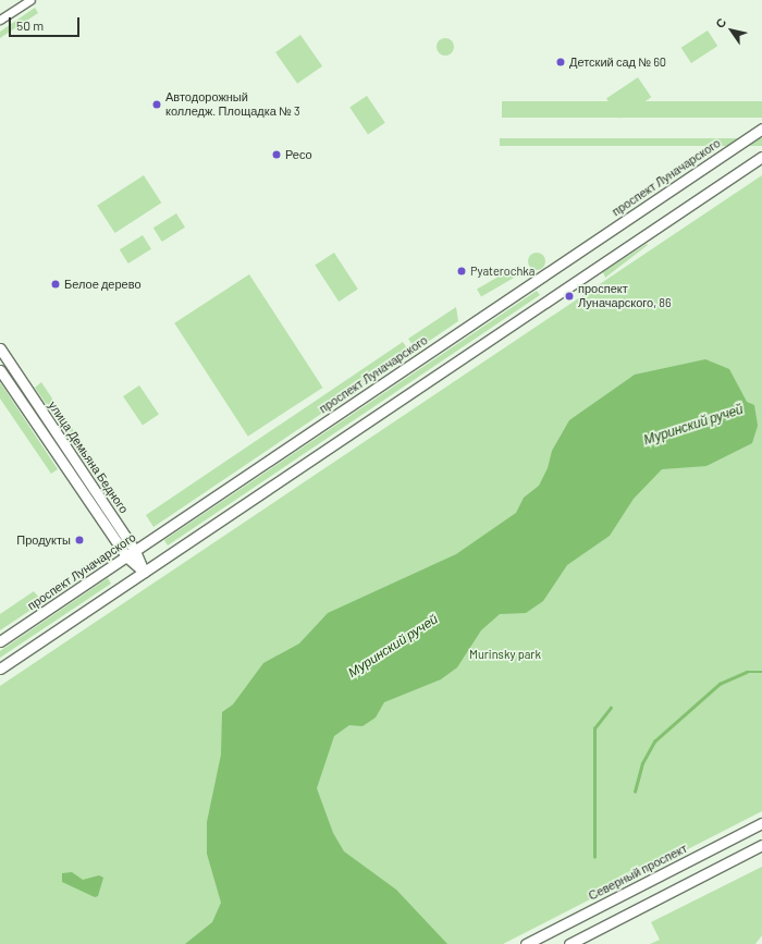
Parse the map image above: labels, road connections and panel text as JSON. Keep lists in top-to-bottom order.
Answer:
{
  "streets": {
    "main road": ["проспект Луначарского", "улица Демьяна Бедного", "Северный проспект"]
  },
  "crossings": [
    ["проспект Луначарского", "улица Демьяна Бедного"]
  ],
  "water": ["Муринский ручей"],
  "parks": ["Murinsky park"],
  "places": [
    "Детский сад № 60",
    "Автодорожный колледж. Площадка № 3",
    "Ресо",
    "Pyaterochka",
    "Белое дерево",
    "проспект Луначарского, 86",
    "Продукты"
  ],
  "scale_bar": "50 m",
  "north": "top left"
}
